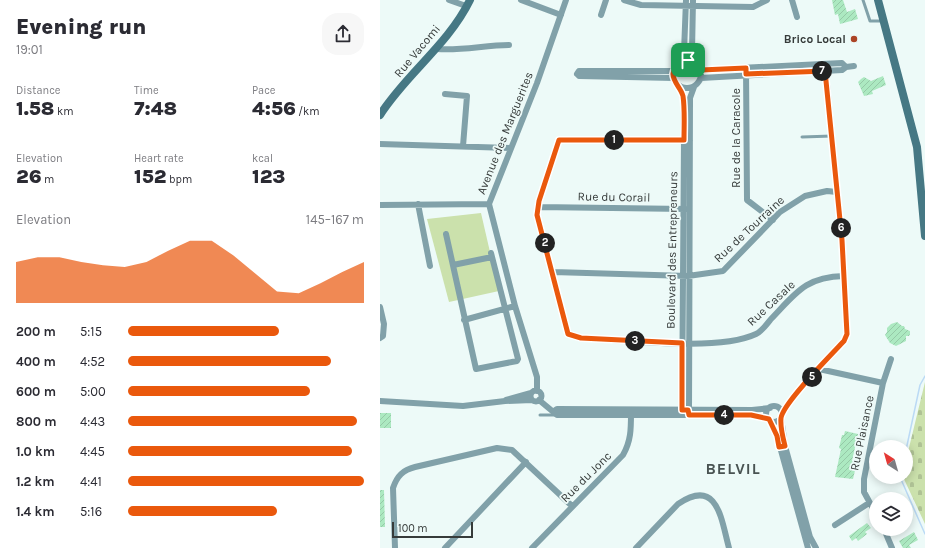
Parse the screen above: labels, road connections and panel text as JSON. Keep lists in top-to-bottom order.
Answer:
{
  "streets": {
    "main road": ["Rue Vacomi"],
    "street": [
      "Avenue des Marguerites",
      "Rue de la Caracole",
      "Rue du Corail",
      "Rue de Tourraine",
      "Boulevard des Entrepreneurs",
      "Rue Casale",
      "Rue Plaisance",
      "Rue du Jonc"
    ]
  },
  "crossings": [
    ["Rue de la Caracole", "Rue de Tourraine"],
    ["Rue du Corail", "Boulevard des Entrepreneurs"],
    ["Rue de Tourraine", "Boulevard des Entrepreneurs"],
    ["Rue de Tourraine", "Rue Casale"],
    ["Boulevard des Entrepreneurs", "Rue Casale"]
  ],
  "districts": ["BELVIL"],
  "places": ["Brico Local"],
  "scale_bar": "100 m",
  "north": "top left",
  "page": {
    "heading": ["Evening run", "19:01"],
    "pins": [
      "7",
      "1",
      "6",
      "2",
      "3",
      "5",
      "4"
    ],
    "stats": [
      ["Distance", "1.58 km"],
      ["Time", "7:48"],
      ["Pace", "4:56 /km"],
      ["Elevation", "26 m"],
      ["Heart rate", "152 bpm"],
      ["kcal", "123"]
    ],
    "chart": ["Elevation", "145–167 m"],
    "list": [
      {
        "name": "200 m",
        "note": "5:15"
      },
      {
        "name": "400 m",
        "note": "4:52"
      },
      {
        "name": "600 m",
        "note": "5:00"
      },
      {
        "name": "800 m",
        "note": "4:43"
      },
      {
        "name": "1.0 km",
        "note": "4:45"
      },
      {
        "name": "1.2 km",
        "note": "4:41"
      },
      {
        "name": "1.4 km",
        "note": "5:16"
      }
    ],
    "scale": "100 m"
  }
}
